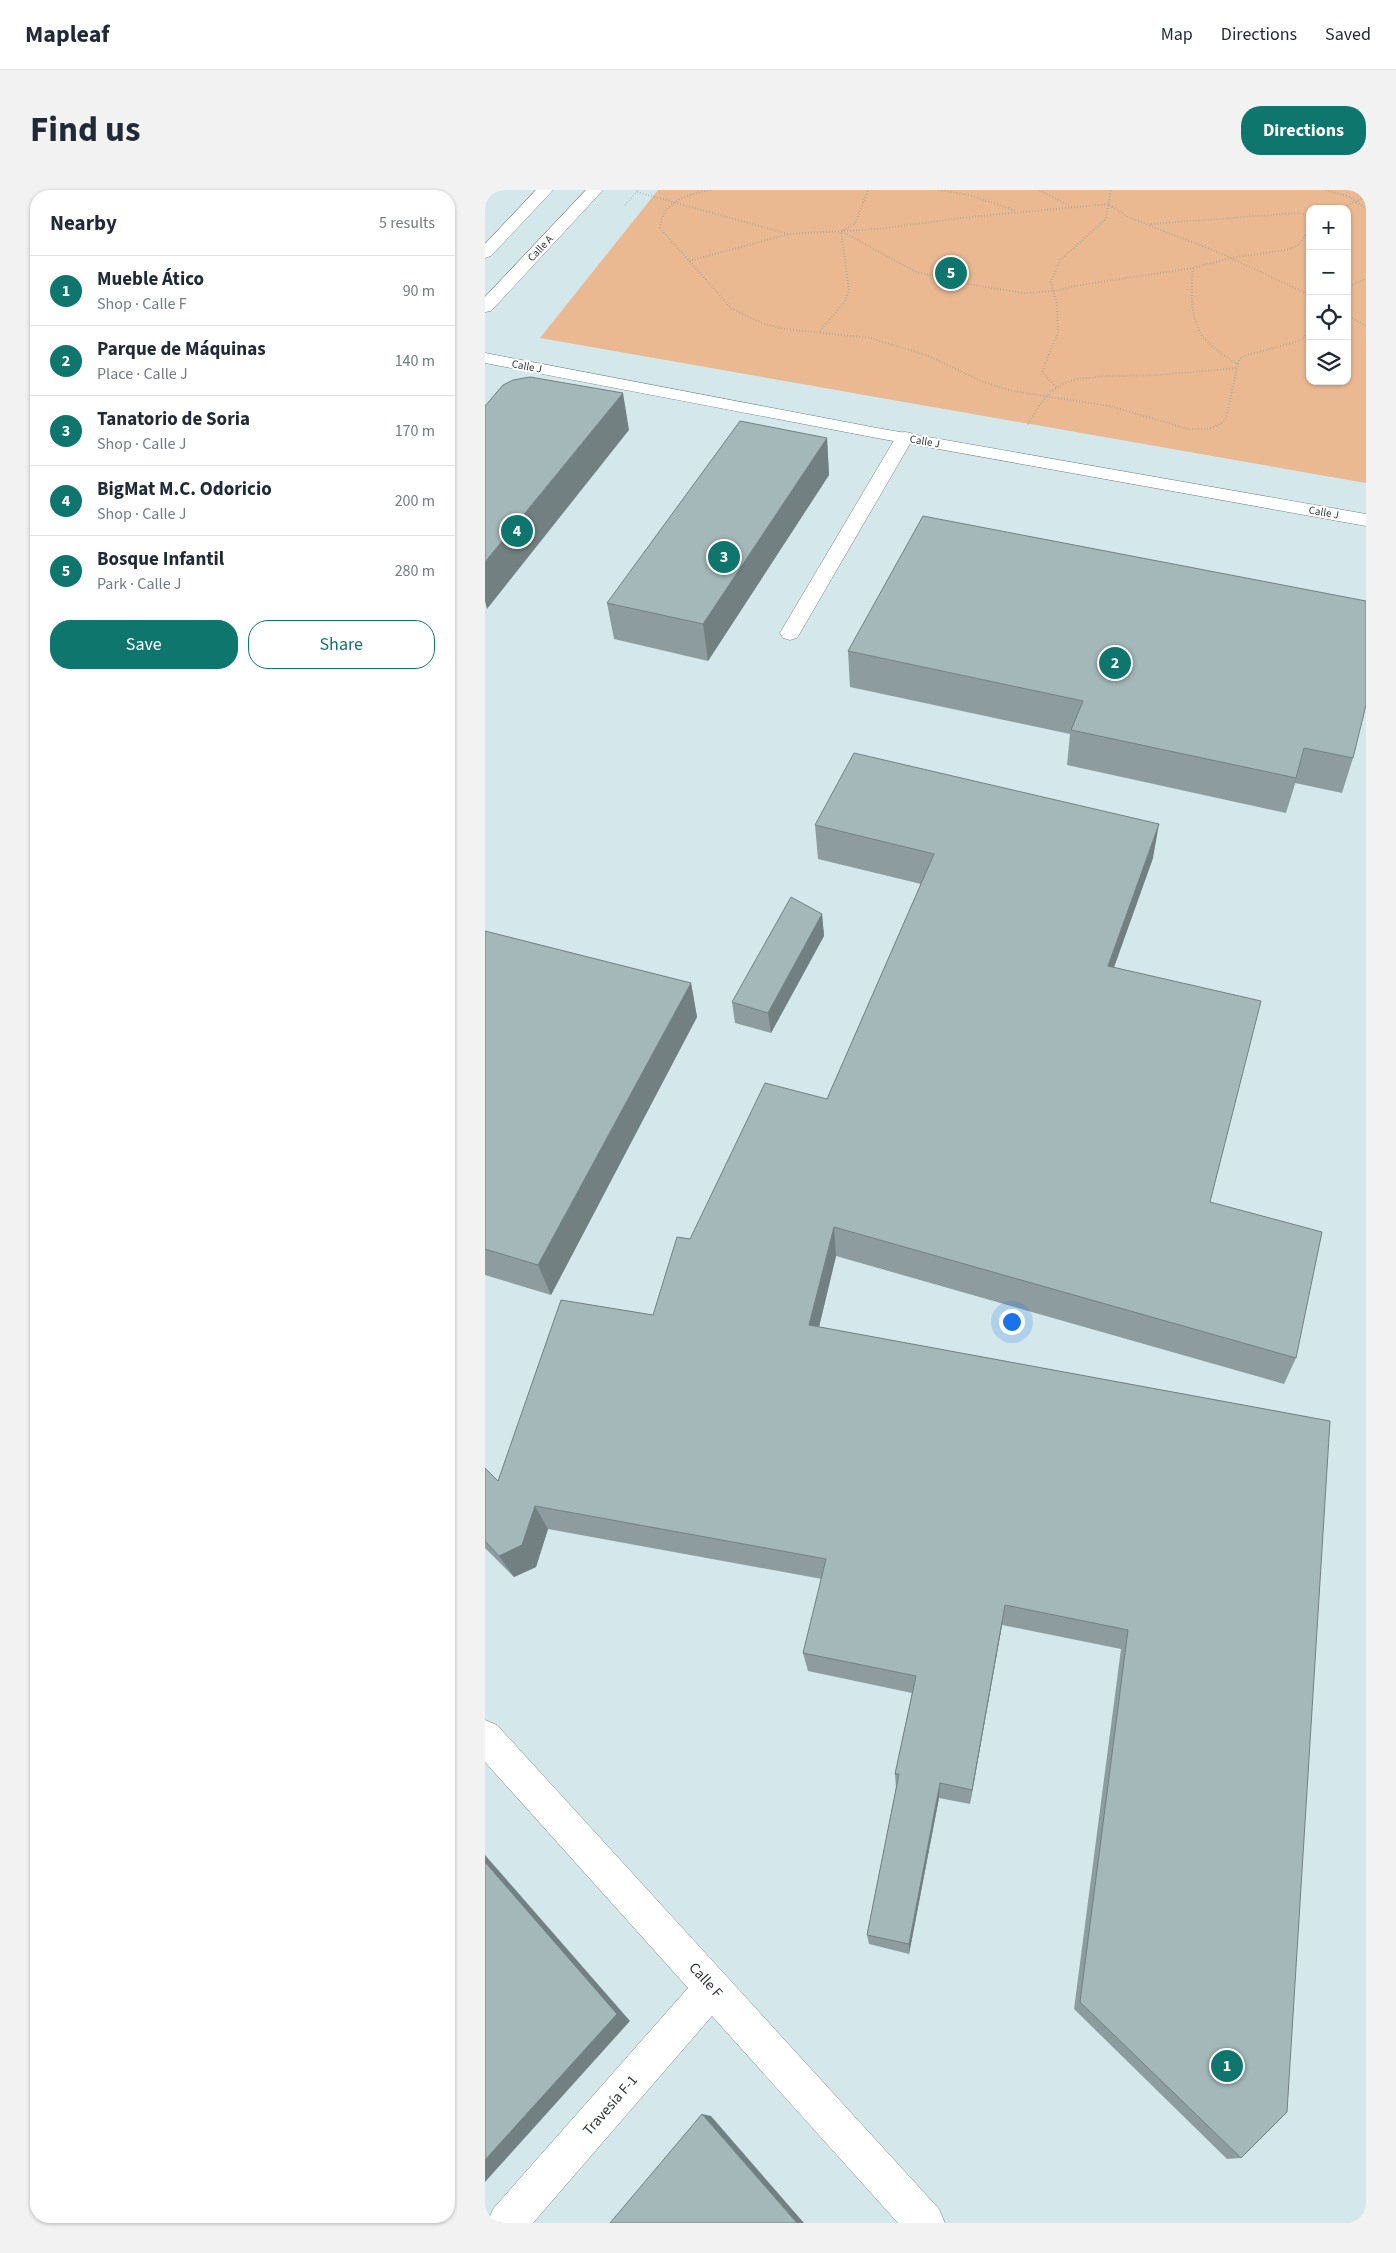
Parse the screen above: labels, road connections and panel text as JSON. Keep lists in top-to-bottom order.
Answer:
{
  "streets": {
    "street": [
      "Calle A",
      "Calle J",
      "Calle F",
      "Travesía F-1"
    ]
  },
  "crossings": [
    ["Calle F", "Travesía F-1"]
  ],
  "page": {
    "header": "Mapleaf",
    "nav": ["Map", "Directions", "Saved"],
    "title": "Find us",
    "buttons": [
      "Directions",
      ["Save", "Share"]
    ],
    "heading": ["Nearby", "5 results"],
    "map_buttons": ["+", "−"],
    "list": [
      {
        "mark": "1",
        "name": "Mueble Ático",
        "note": "Shop · Calle F",
        "value": "90 m"
      },
      {
        "mark": "2",
        "name": "Parque de Máquinas",
        "note": "Place · Calle J",
        "value": "140 m"
      },
      {
        "mark": "3",
        "name": "Tanatorio de Soria",
        "note": "Shop · Calle J",
        "value": "170 m"
      },
      {
        "mark": "4",
        "name": "BigMat M.C. Odoricio",
        "note": "Shop · Calle J",
        "value": "200 m"
      },
      {
        "mark": "5",
        "name": "Bosque Infantil",
        "note": "Park · Calle J",
        "value": "280 m"
      }
    ],
    "pins": [
      "5",
      "4",
      "3",
      "2",
      "1"
    ]
  }
}
